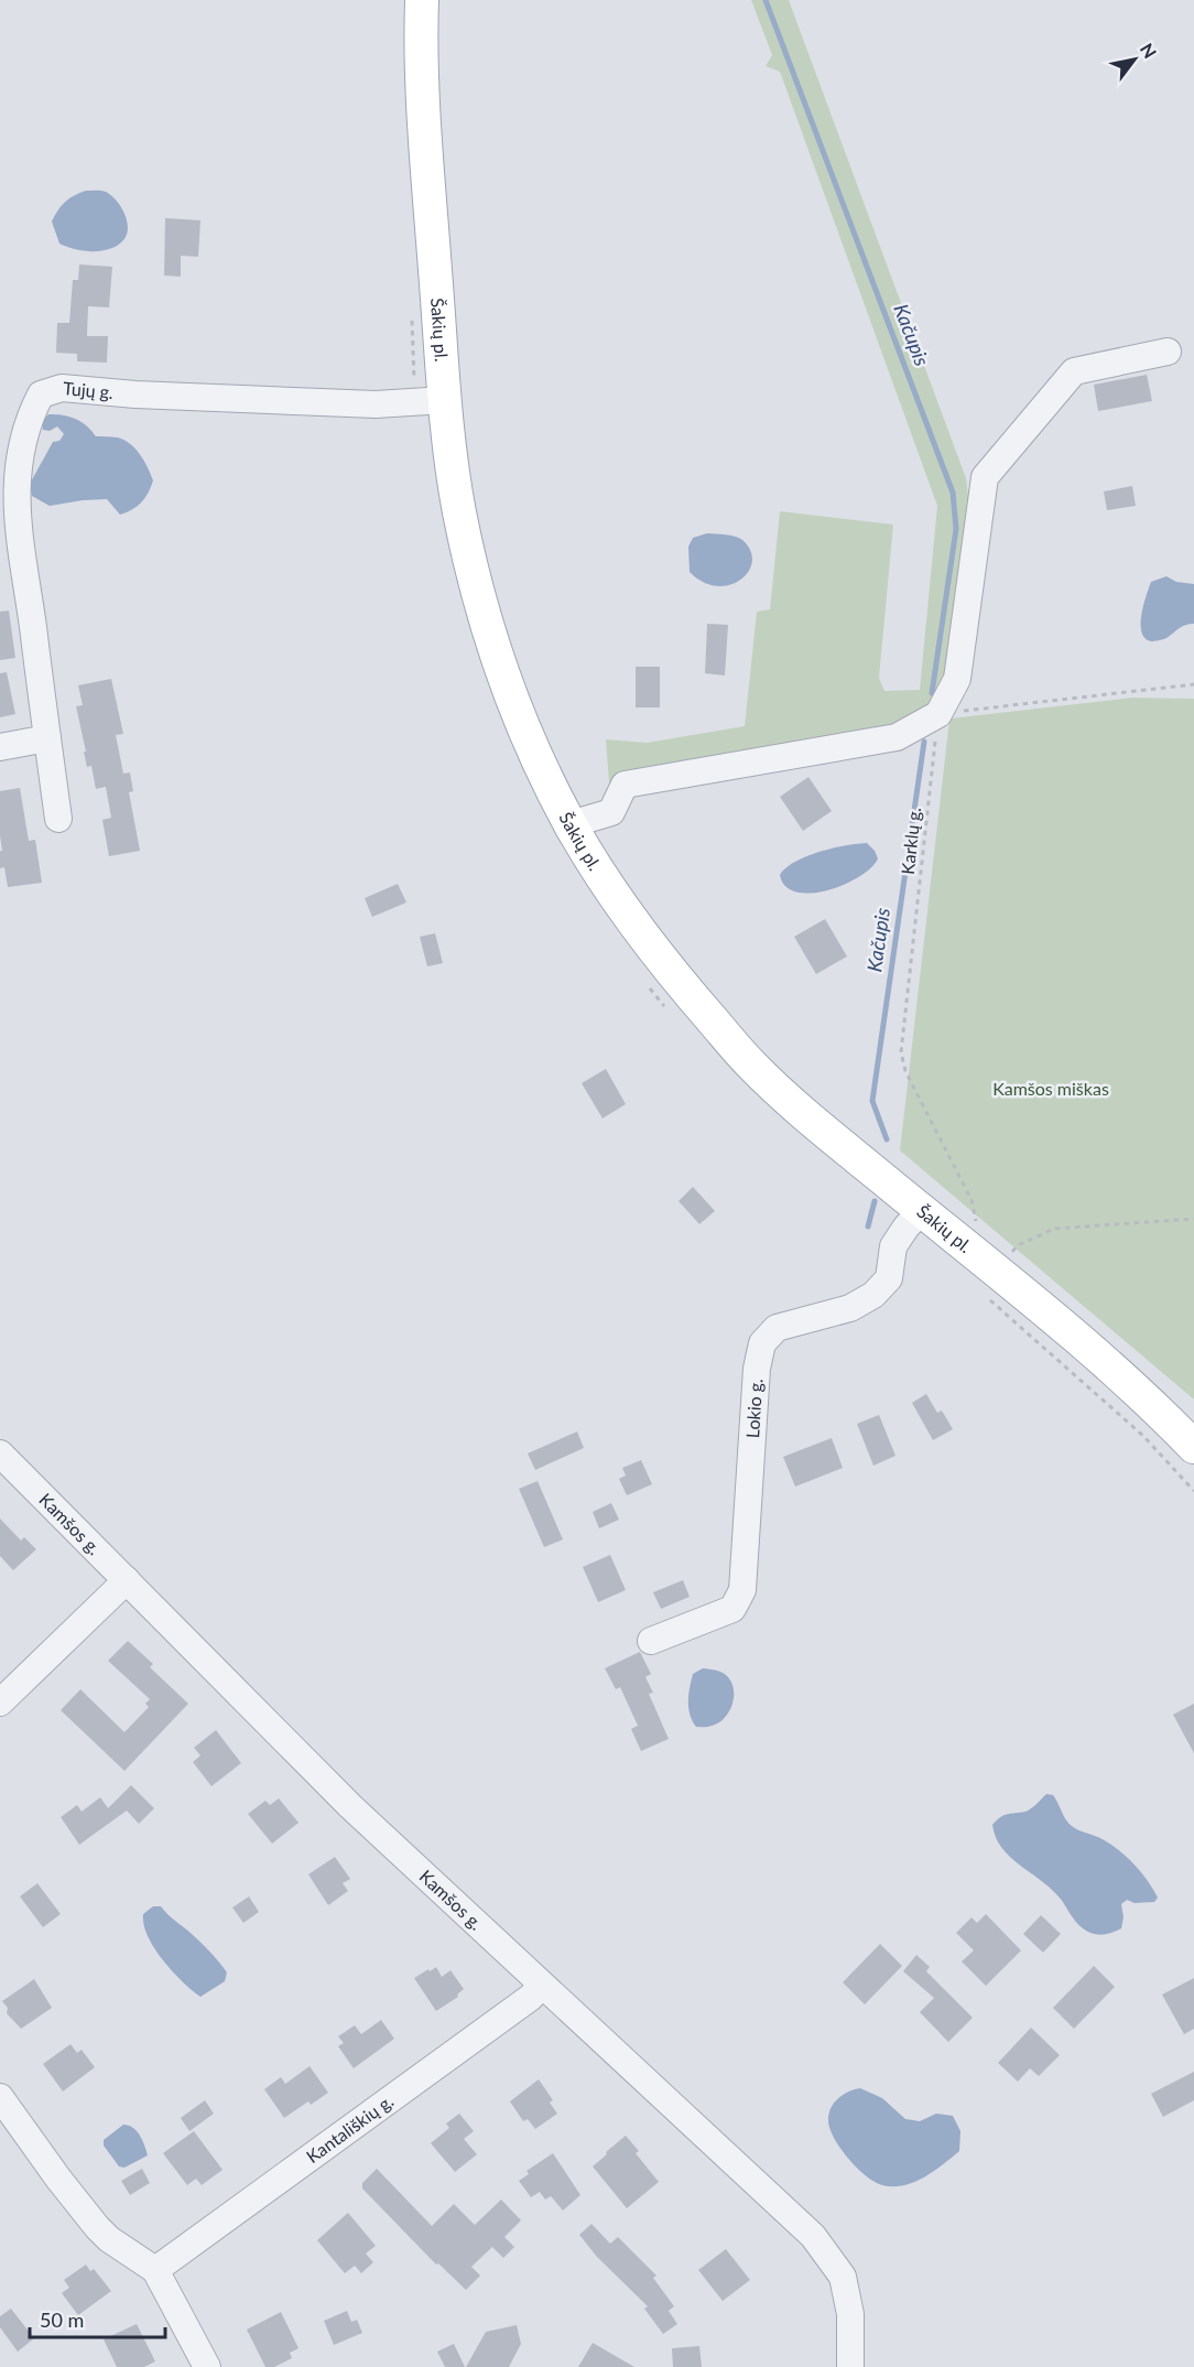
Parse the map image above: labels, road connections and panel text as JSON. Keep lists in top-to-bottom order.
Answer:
{
  "streets": {
    "main road": ["Šakių pl."],
    "street": [
      "Tujų g.",
      "Lokio g.",
      "Kamšos g.",
      "Kantališkių g."
    ],
    "path": ["Karklų g."]
  },
  "crossings": [
    ["Šakių pl.", "Tujų g."],
    ["Šakių pl.", "Karklų g."],
    ["Šakių pl.", "Lokio g."],
    ["Kamšos g.", "Kantališkių g."]
  ],
  "water": ["Kačupis"],
  "parks": ["Kamšos miškas"],
  "scale_bar": "50 m",
  "north": "top right"
}
